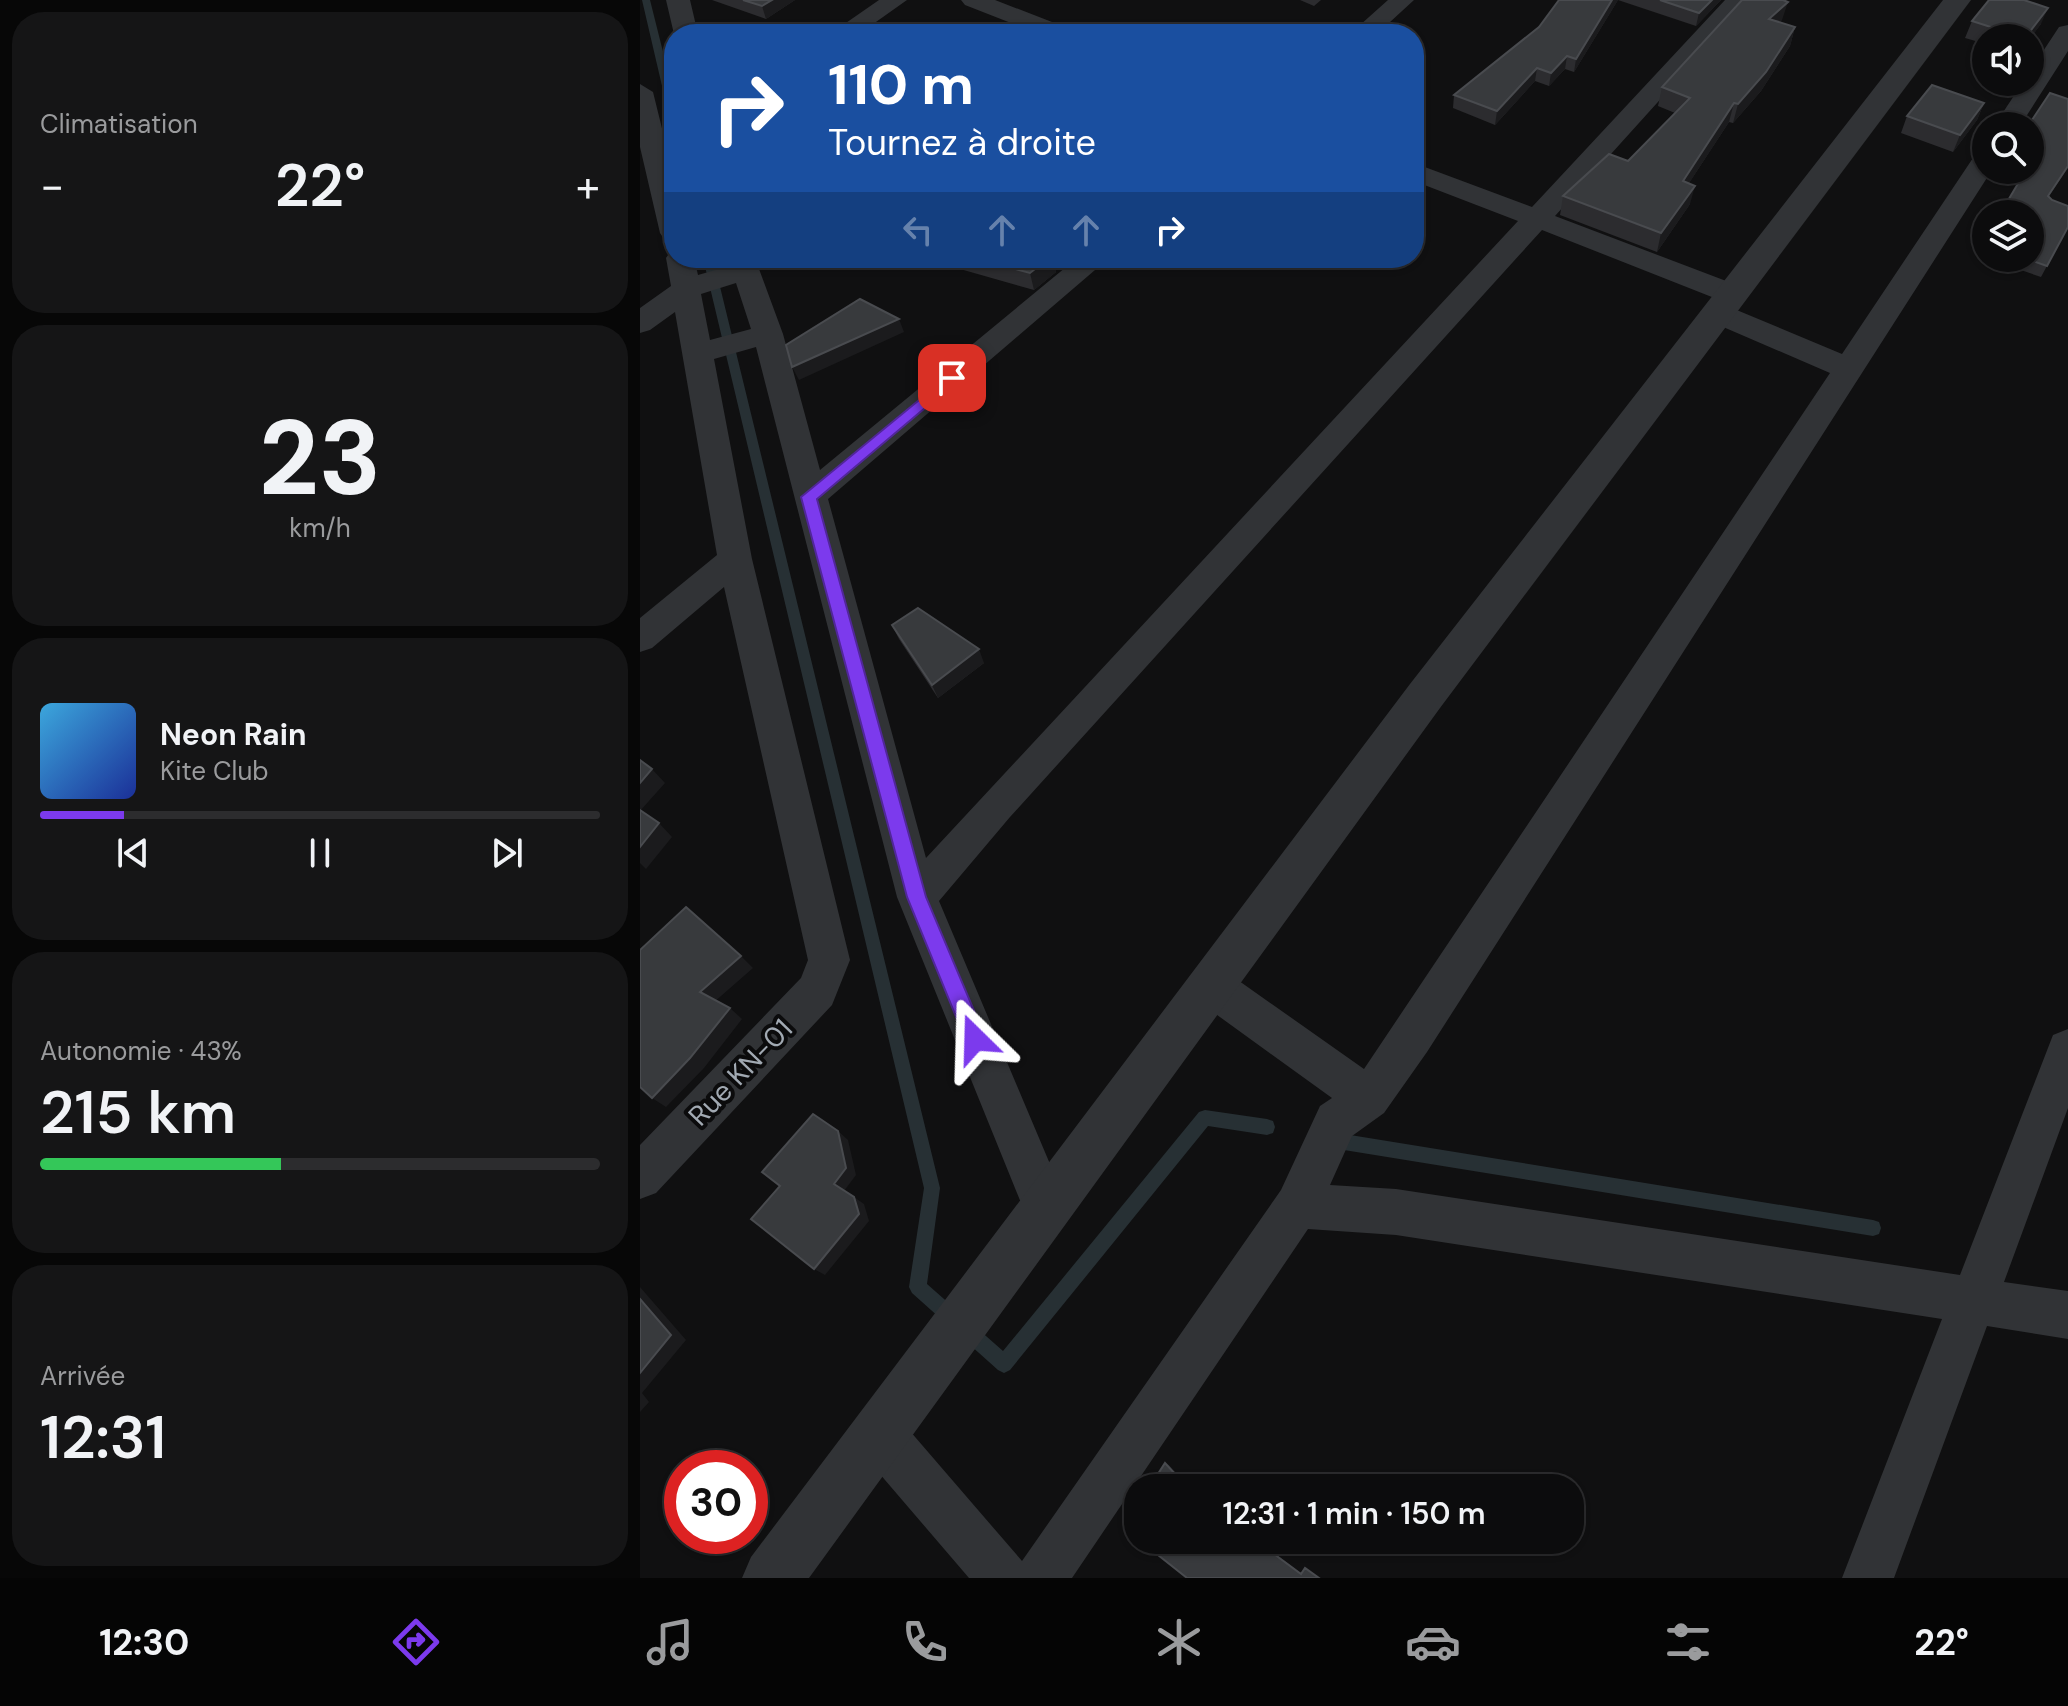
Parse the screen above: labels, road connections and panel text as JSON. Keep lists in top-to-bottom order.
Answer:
{
  "streets": {
    "street": ["Rue KN-01"]
  },
  "page": {
    "tile": [
      "Climatisation",
      ["23", "km/h"],
      ["Autonomie · 43%", "215 km"],
      ["Arrivée", "12:31"]
    ],
    "turn": ["110 m", "Tournez à droite"],
    "heat": ["−", "22°", "+"],
    "song": ["Neon Rain", "Kite Club"],
    "limit": "30",
    "trip": "12:31 · 1 min · 150 m",
    "tabs": ["12:30", "22°"]
  }
}
